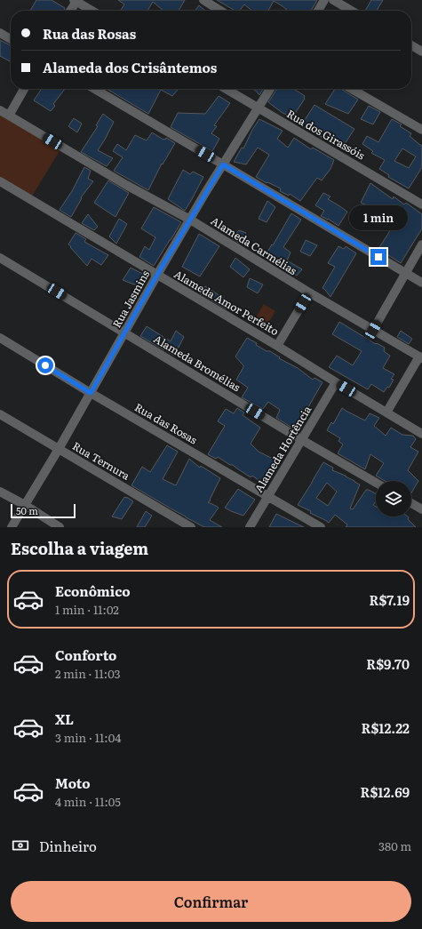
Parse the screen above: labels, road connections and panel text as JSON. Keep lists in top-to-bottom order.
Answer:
{
  "streets": {
    "street": [
      "Rua dos Girassóis",
      "Alameda Carmélias",
      "Rua Jasmins",
      "Alameda Amor Perfeito",
      "Alameda Bromélias",
      "Rua das Rosas",
      "Alameda Hortência",
      "Rua Ternura"
    ]
  },
  "crossings": [
    ["Rua dos Girassóis", "Rua Jasmins"],
    ["Alameda Carmélias", "Rua Jasmins"],
    ["Rua Jasmins", "Alameda Amor Perfeito"],
    ["Rua Jasmins", "Alameda Bromélias"],
    ["Rua Jasmins", "Rua das Rosas"],
    ["Rua Jasmins", "Rua Ternura"],
    ["Alameda Amor Perfeito", "Alameda Hortência"],
    ["Alameda Bromélias", "Alameda Hortência"],
    ["Rua das Rosas", "Alameda Hortência"]
  ],
  "scale_bar": "50 m",
  "page": {
    "banner": ["Rua das Rosas", "Alameda dos Crisântemos"],
    "bubble": "1 min",
    "scale": "50 m",
    "heading": "Escolha a viagem",
    "list": [
      {
        "name": "Econômico",
        "note": "1 min · 11:02",
        "value": "R$7.19"
      },
      {
        "name": "Conforto",
        "note": "2 min · 11:03",
        "value": "R$9.70"
      },
      {
        "name": "XL",
        "note": "3 min · 11:04",
        "value": "R$12.22"
      },
      {
        "name": "Moto",
        "note": "4 min · 11:05",
        "value": "R$12.69"
      }
    ],
    "pay": ["Dinheiro", "380 m"],
    "buttons": "Confirmar"
  }
}
